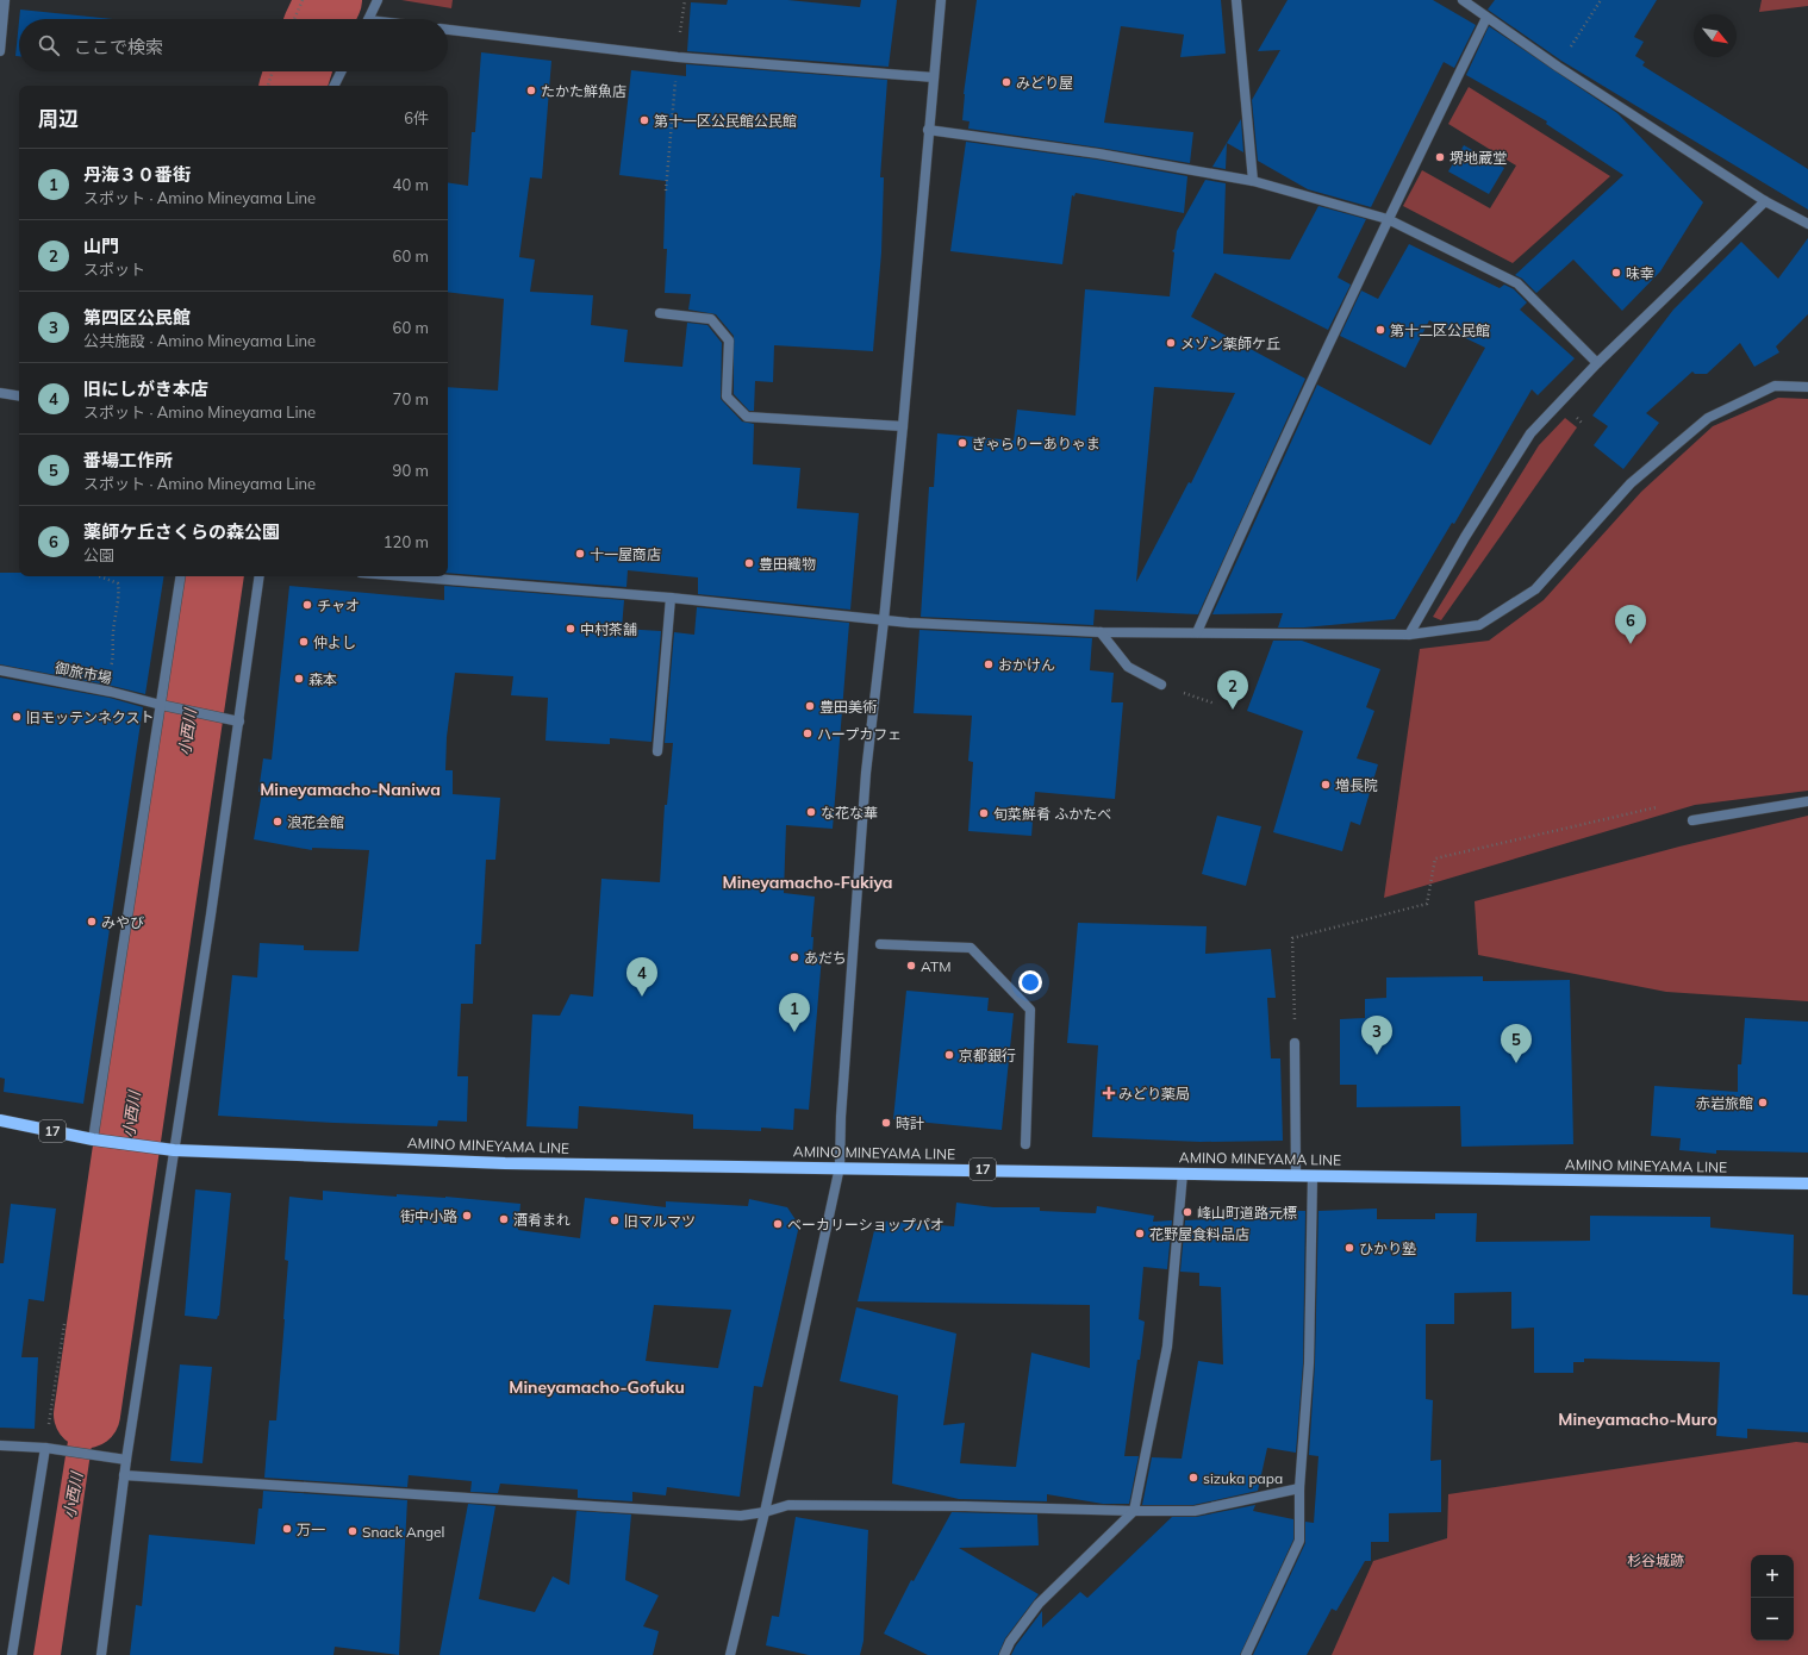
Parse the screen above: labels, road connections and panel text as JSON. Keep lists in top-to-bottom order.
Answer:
{
  "streets": {
    "main road": ["17", "AMINO MINEYAMA LINE"],
    "street": ["御旅市場"]
  },
  "districts": [
    "Mineyamacho-Naniwa",
    "Mineyamacho-Fukiya",
    "Mineyamacho-Gofuku",
    "Mineyamacho-Muro"
  ],
  "water": ["小西川"],
  "parks": ["杉谷城跡"],
  "places": {
    "other": [
      "みどり屋",
      "たかた鮮魚店",
      "第十一区公民館公民館",
      "堺地蔵堂",
      "味幸",
      "第十二区公民館",
      "メゾン薬師ケ丘",
      "ぎゃらりーありゃま",
      "十一屋商店",
      "豊田織物",
      "チャオ",
      "中村茶舗",
      "仲よし",
      "おかけん",
      "森本",
      "豊田美術",
      "旧モッテンネクスト",
      "ハープカフェ",
      "増長院",
      "な花な華",
      "旬菜鮮肴 ふかたべ",
      "浪花会館",
      "みやび",
      "あだち",
      "ATM",
      "京都銀行",
      "赤岩旅館",
      "時計",
      "峰山町道路元標",
      "街中小路",
      "酒肴まれ",
      "旧マルマツ",
      "ベーカリーショップパオ",
      "花野屋食料品店",
      "ひかり塾",
      "sizuka papa",
      "万一",
      "Snack Angel"
    ],
    "health": ["みどり薬局"]
  },
  "north": "bottom right",
  "page": {
    "search": "ここで検索",
    "heading": ["周辺", "6件"],
    "list": [
      {
        "mark": "1",
        "name": "丹海３０番街",
        "note": "スポット · Amino Mineyama Line",
        "value": "40 m"
      },
      {
        "mark": "2",
        "name": "山門",
        "note": "スポット",
        "value": "60 m"
      },
      {
        "mark": "3",
        "name": "第四区公民館",
        "note": "公共施設 · Amino Mineyama Line",
        "value": "60 m"
      },
      {
        "mark": "4",
        "name": "旧にしがき本店",
        "note": "スポット · Amino Mineyama Line",
        "value": "70 m"
      },
      {
        "mark": "5",
        "name": "番場工作所",
        "note": "スポット · Amino Mineyama Line",
        "value": "90 m"
      },
      {
        "mark": "6",
        "name": "薬師ケ丘さくらの森公園",
        "note": "公園",
        "value": "120 m"
      }
    ],
    "pins": [
      "6",
      "2",
      "4",
      "1",
      "3",
      "5"
    ],
    "map_buttons": ["+", "−"]
  }
}
